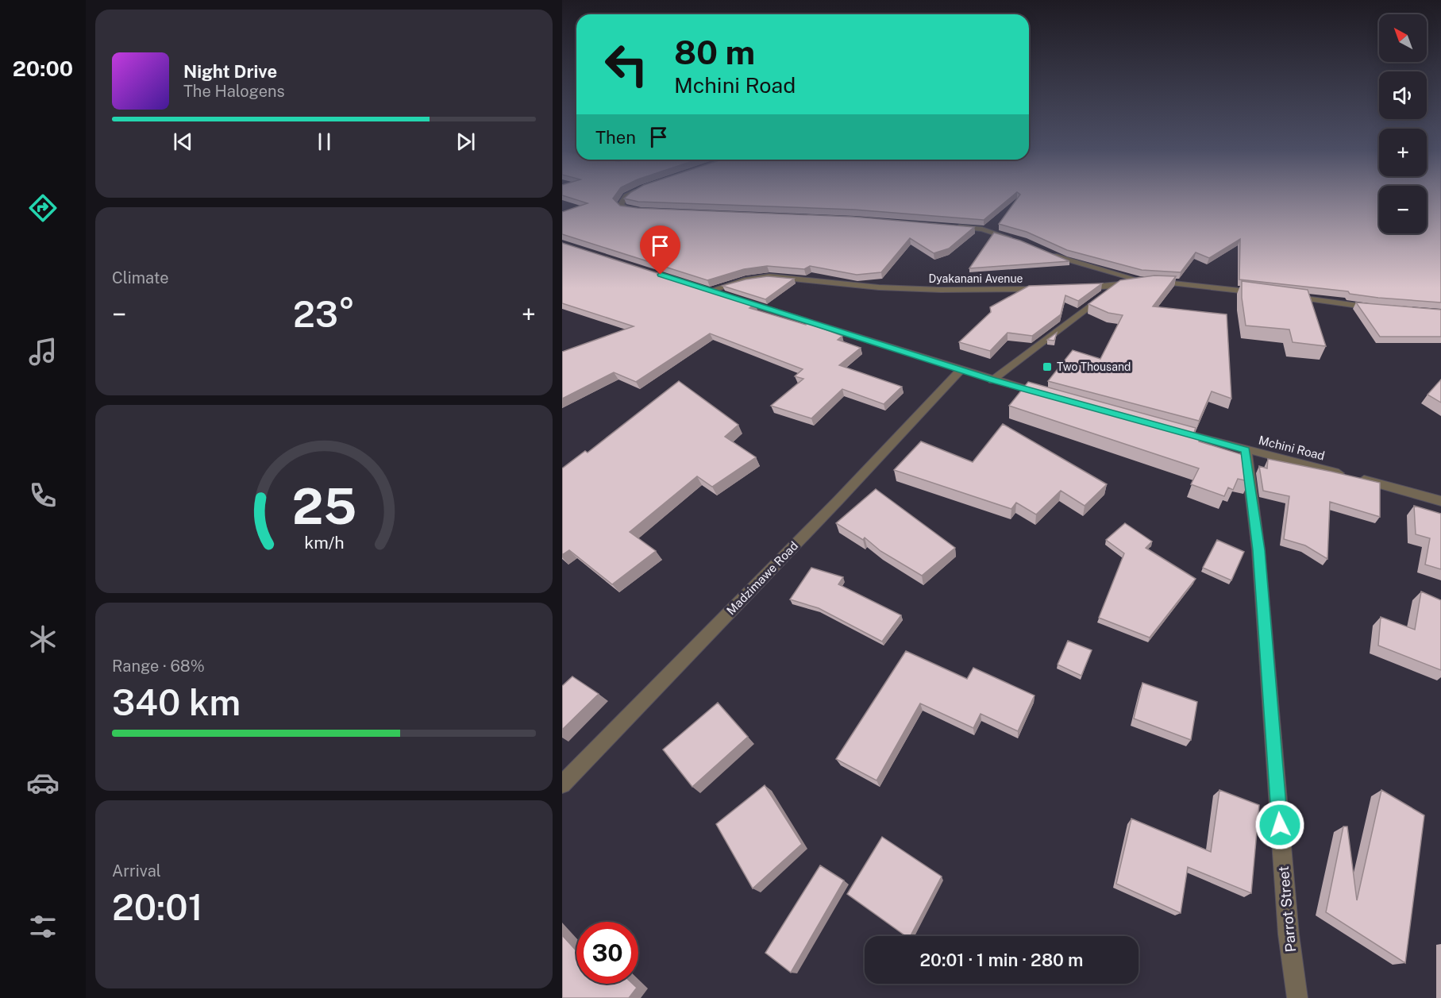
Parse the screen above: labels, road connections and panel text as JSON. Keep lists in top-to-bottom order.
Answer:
{
  "streets": {
    "street": [
      "Dyakanani Avenue",
      "Mchini Road",
      "Madzimawe Road",
      "Parrot Street"
    ]
  },
  "crossings": [
    ["Dyakanani Avenue", "Madzimawe Road"],
    ["Mchini Road", "Parrot Street"]
  ],
  "places": {
    "transit": ["Two Thousand"]
  },
  "north": "top left",
  "page": {
    "tabs": "20:00",
    "map_buttons": ["+", "−"],
    "turn": ["80 m", "Mchini Road"],
    "song": ["Night Drive", "The Halogens"],
    "then": "Then",
    "tile": [
      "Climate",
      ["Range · 68%", "340 km"],
      ["Arrival", "20:01"]
    ],
    "heat": ["−", "23°", "+"],
    "limit": "30",
    "trip": "20:01 · 1 min · 280 m",
    "gauge": ["25", "km/h"]
  }
}
